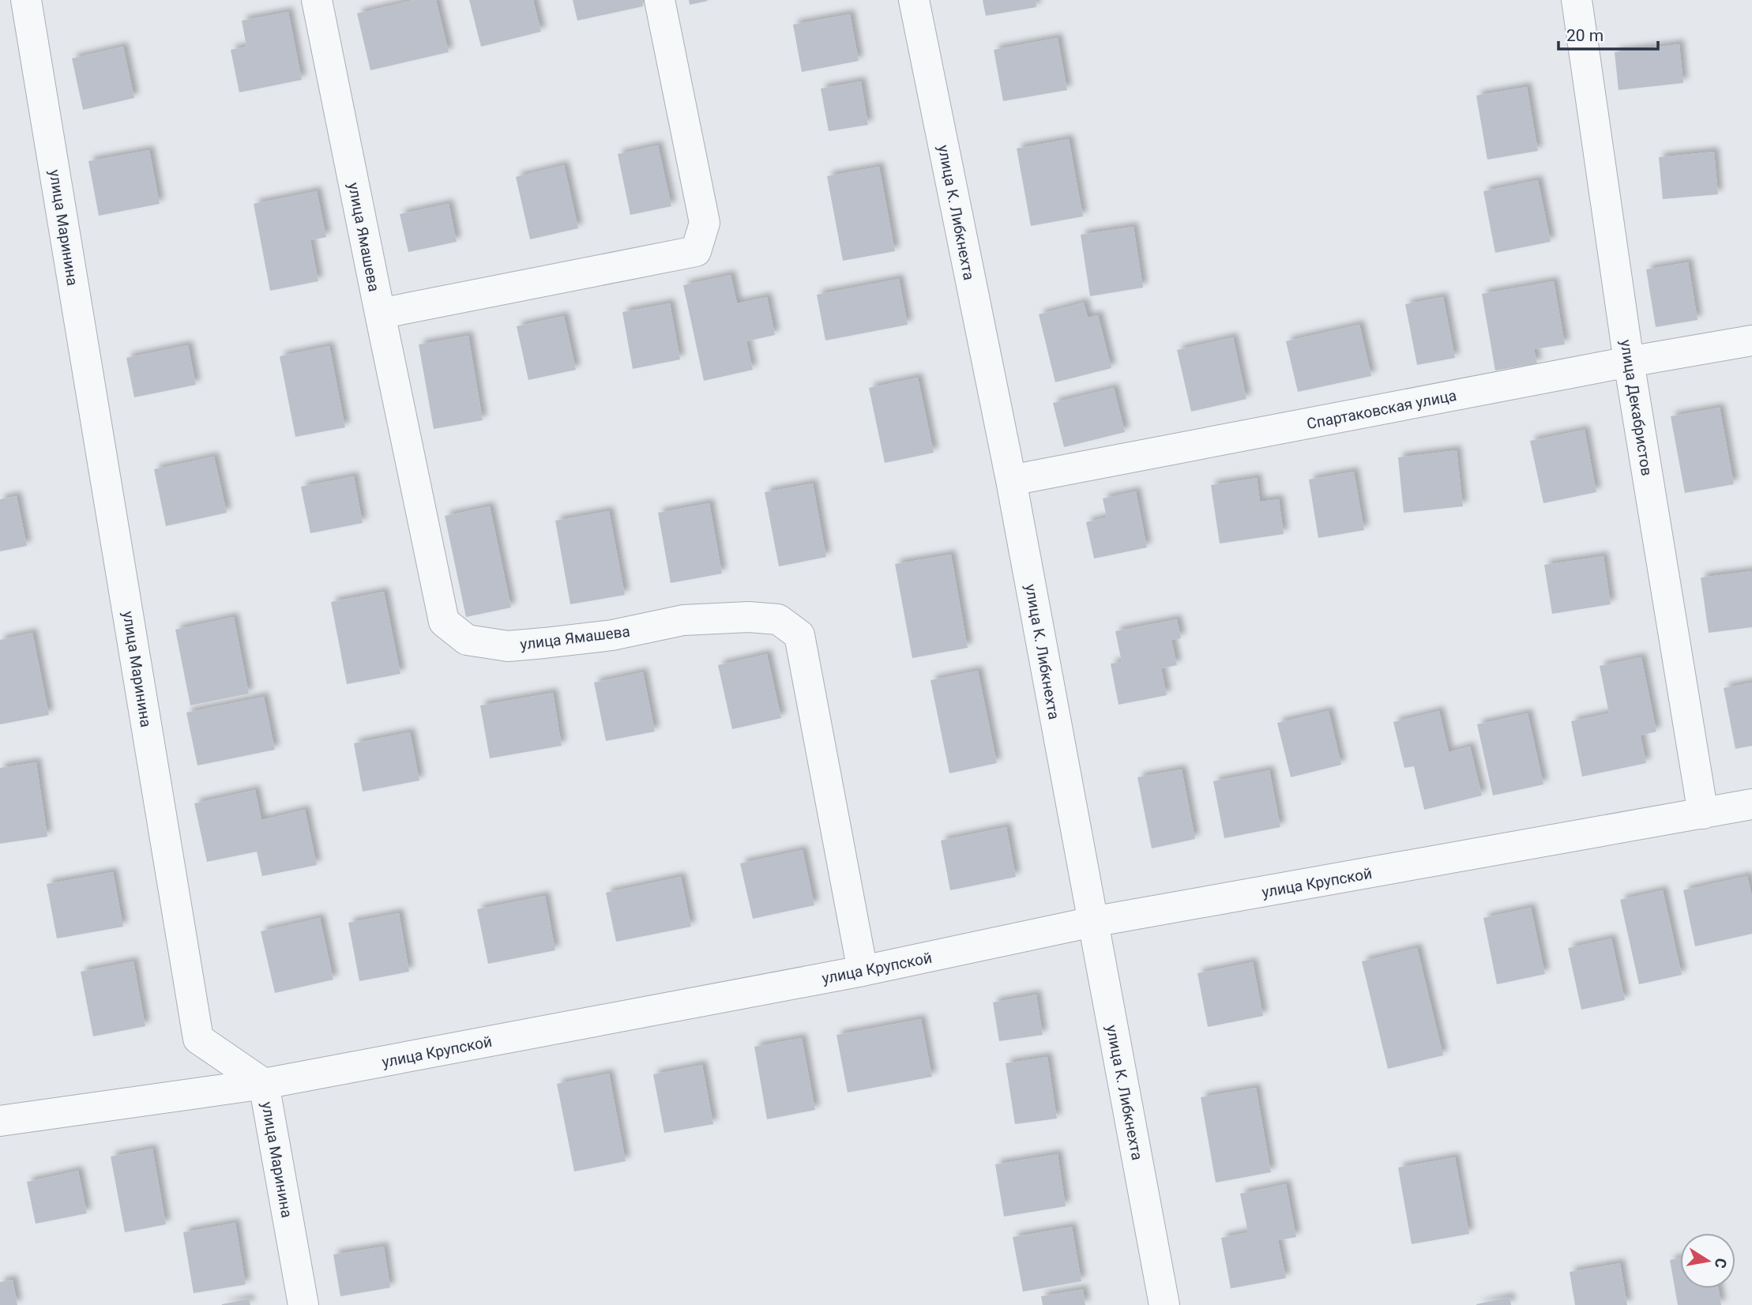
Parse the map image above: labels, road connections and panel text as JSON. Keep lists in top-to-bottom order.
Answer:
{
  "streets": {
    "street": [
      "улица К. Либкнехта",
      "улица Маринина",
      "улица Ямашева",
      "улица Декабристов",
      "Спартаковская улица",
      "улица Крупской"
    ]
  },
  "crossings": [
    ["улица К. Либкнехта", "Спартаковская улица"],
    ["улица К. Либкнехта", "улица Крупской"],
    ["улица Маринина", "улица Крупской"],
    ["улица Ямашева", "улица Крупской"],
    ["улица Декабристов", "Спартаковская улица"],
    ["улица Декабристов", "улица Крупской"]
  ],
  "scale_bar": "20 m",
  "north": "right"
}
